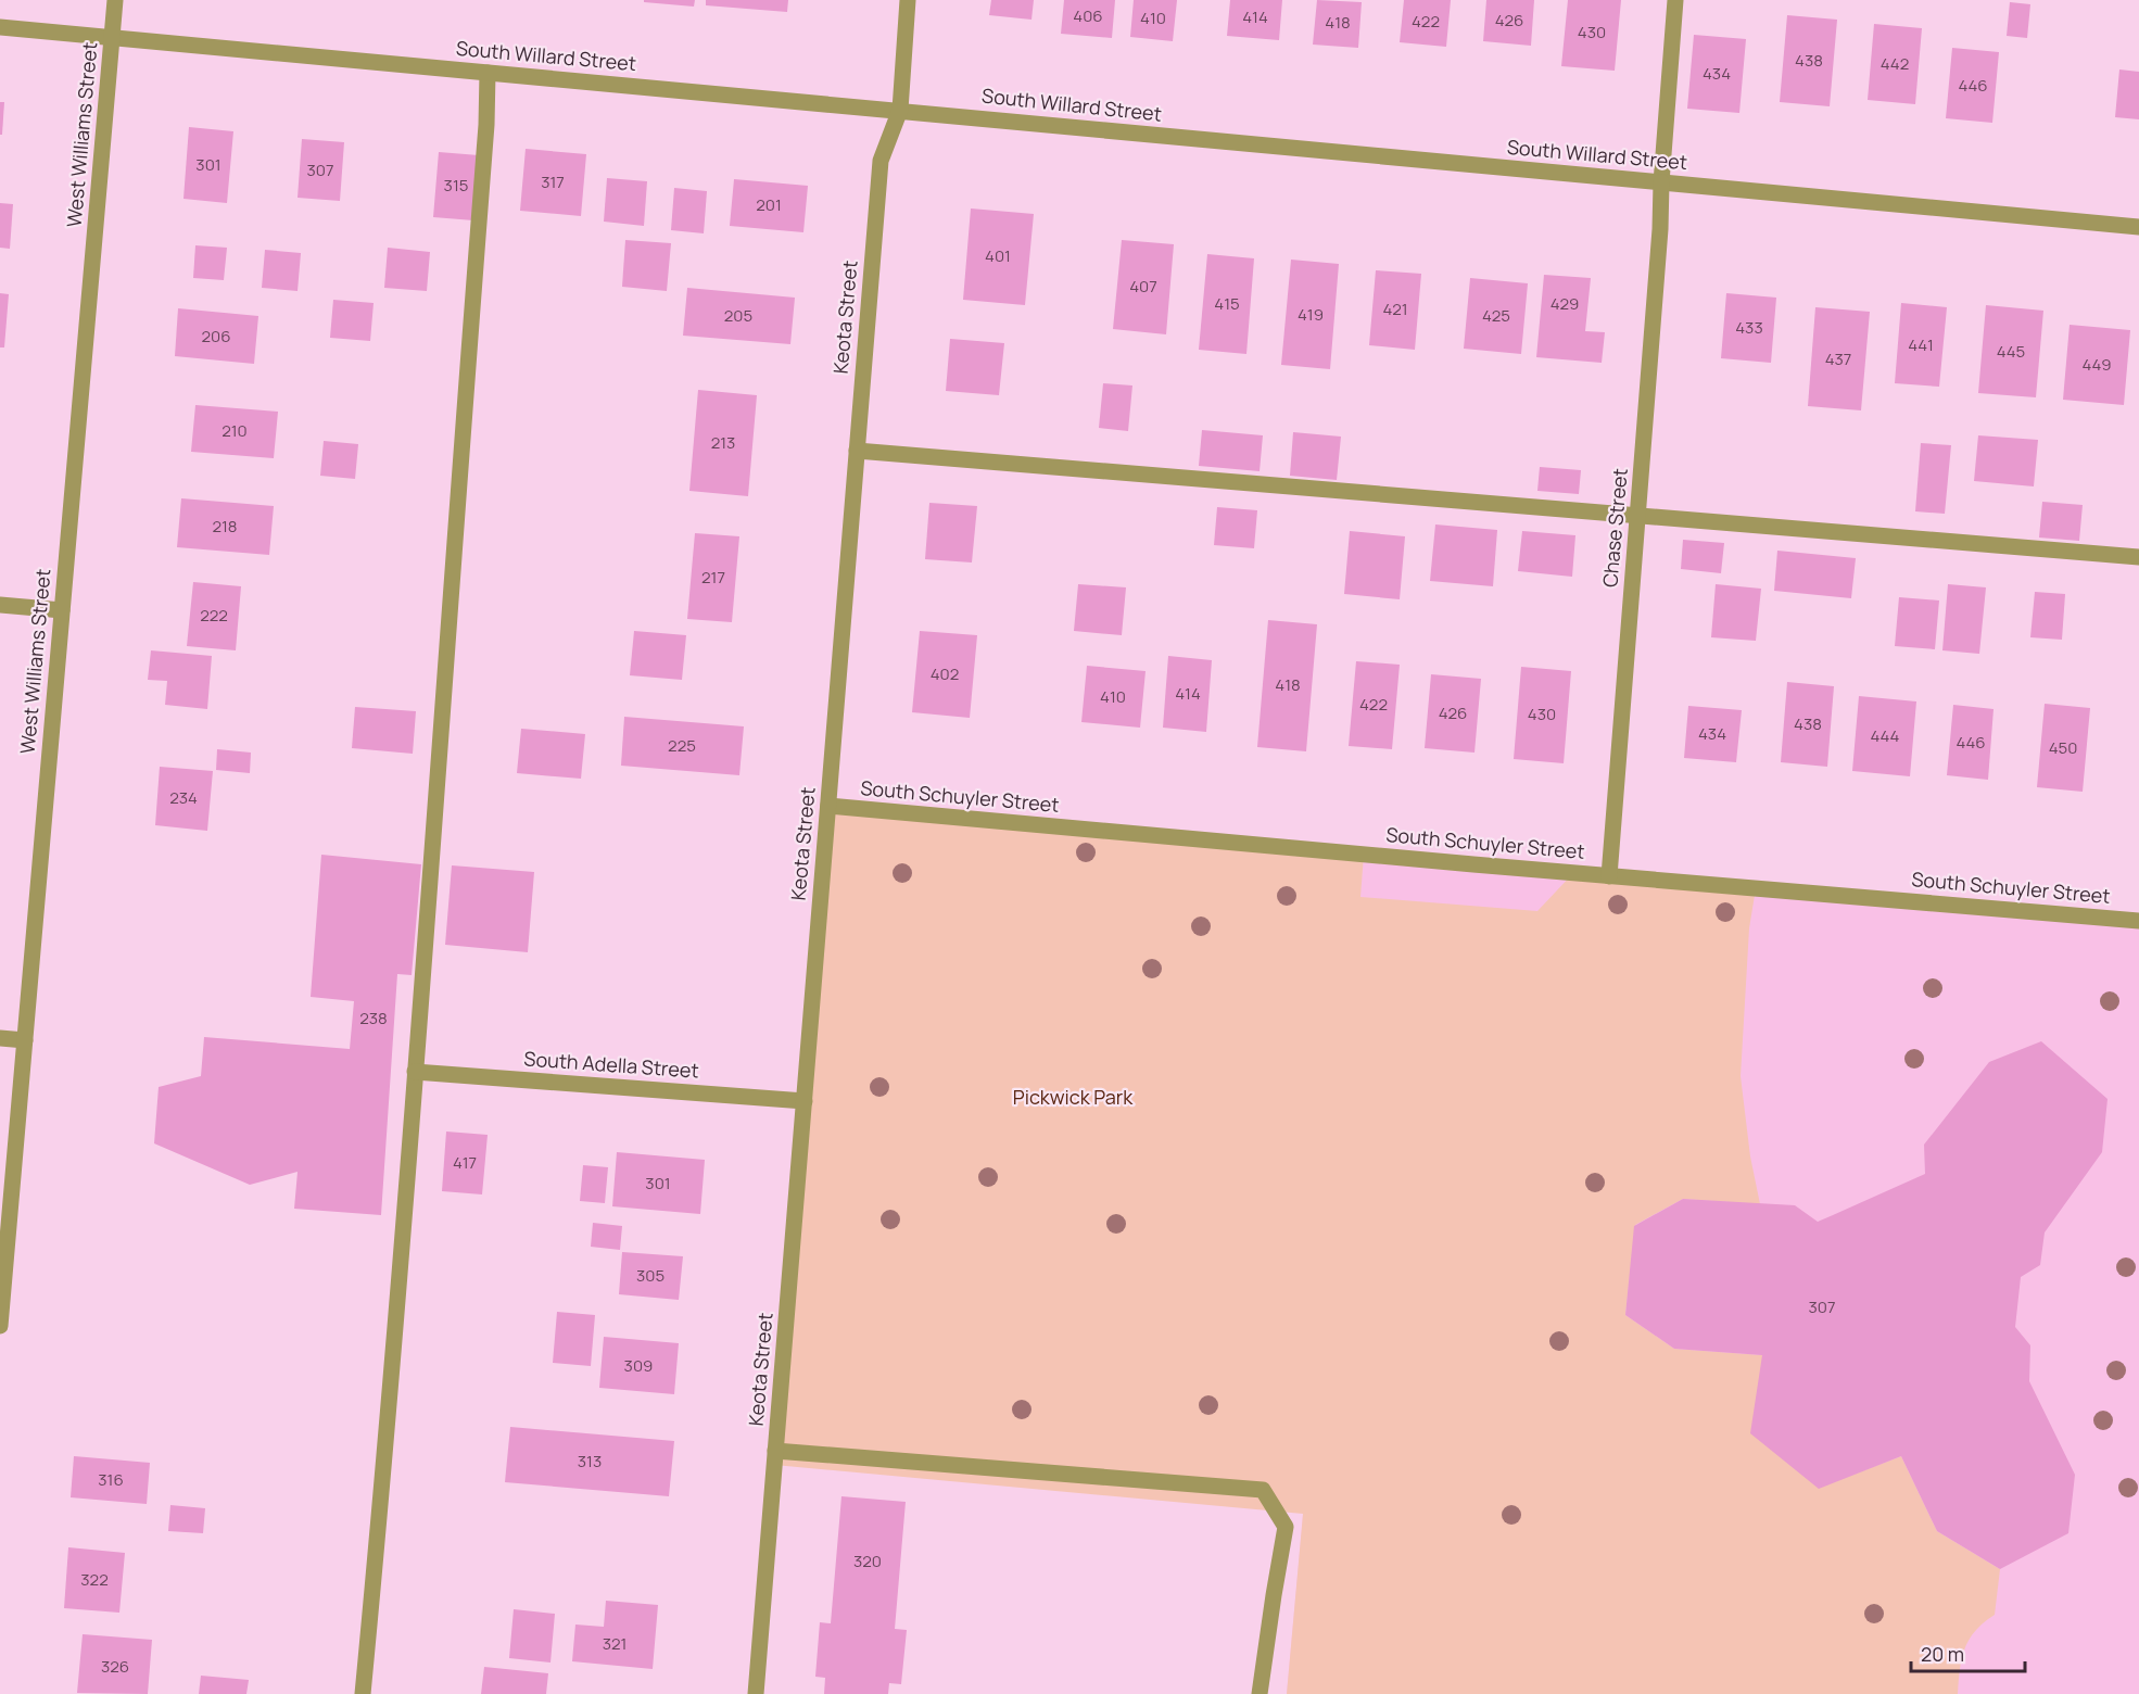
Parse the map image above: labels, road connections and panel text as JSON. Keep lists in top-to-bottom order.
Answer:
{
  "streets": {
    "street": [
      "South Willard Street",
      "West Williams Street",
      "Keota Street",
      "Chase Street",
      "South Schuyler Street",
      "South Adella Street"
    ]
  },
  "crossings": [
    ["South Willard Street", "West Williams Street"],
    ["South Willard Street", "Keota Street"],
    ["South Willard Street", "Chase Street"],
    ["Keota Street", "South Schuyler Street"],
    ["Keota Street", "South Adella Street"],
    ["Chase Street", "South Schuyler Street"]
  ],
  "parks": ["Pickwick Park"],
  "house_numbers": [
    "406",
    "414",
    "410",
    "426",
    "422",
    "418",
    "430",
    "438",
    "442",
    "434",
    "446",
    "301",
    "307",
    "317",
    "315",
    "201",
    "401",
    "407",
    "415",
    "429",
    "421",
    "419",
    "205",
    "425",
    "433",
    "206",
    "441",
    "445",
    "437",
    "449",
    "210",
    "213",
    "218",
    "217",
    "222",
    "402",
    "418",
    "414",
    "410",
    "422",
    "426",
    "430",
    "438",
    "434",
    "444",
    "446",
    "225",
    "450",
    "234",
    "238",
    "417",
    "301",
    "305",
    "307",
    "309",
    "313",
    "316",
    "320",
    "322",
    "321",
    "326"
  ],
  "scale_bar": "20 m"
}
